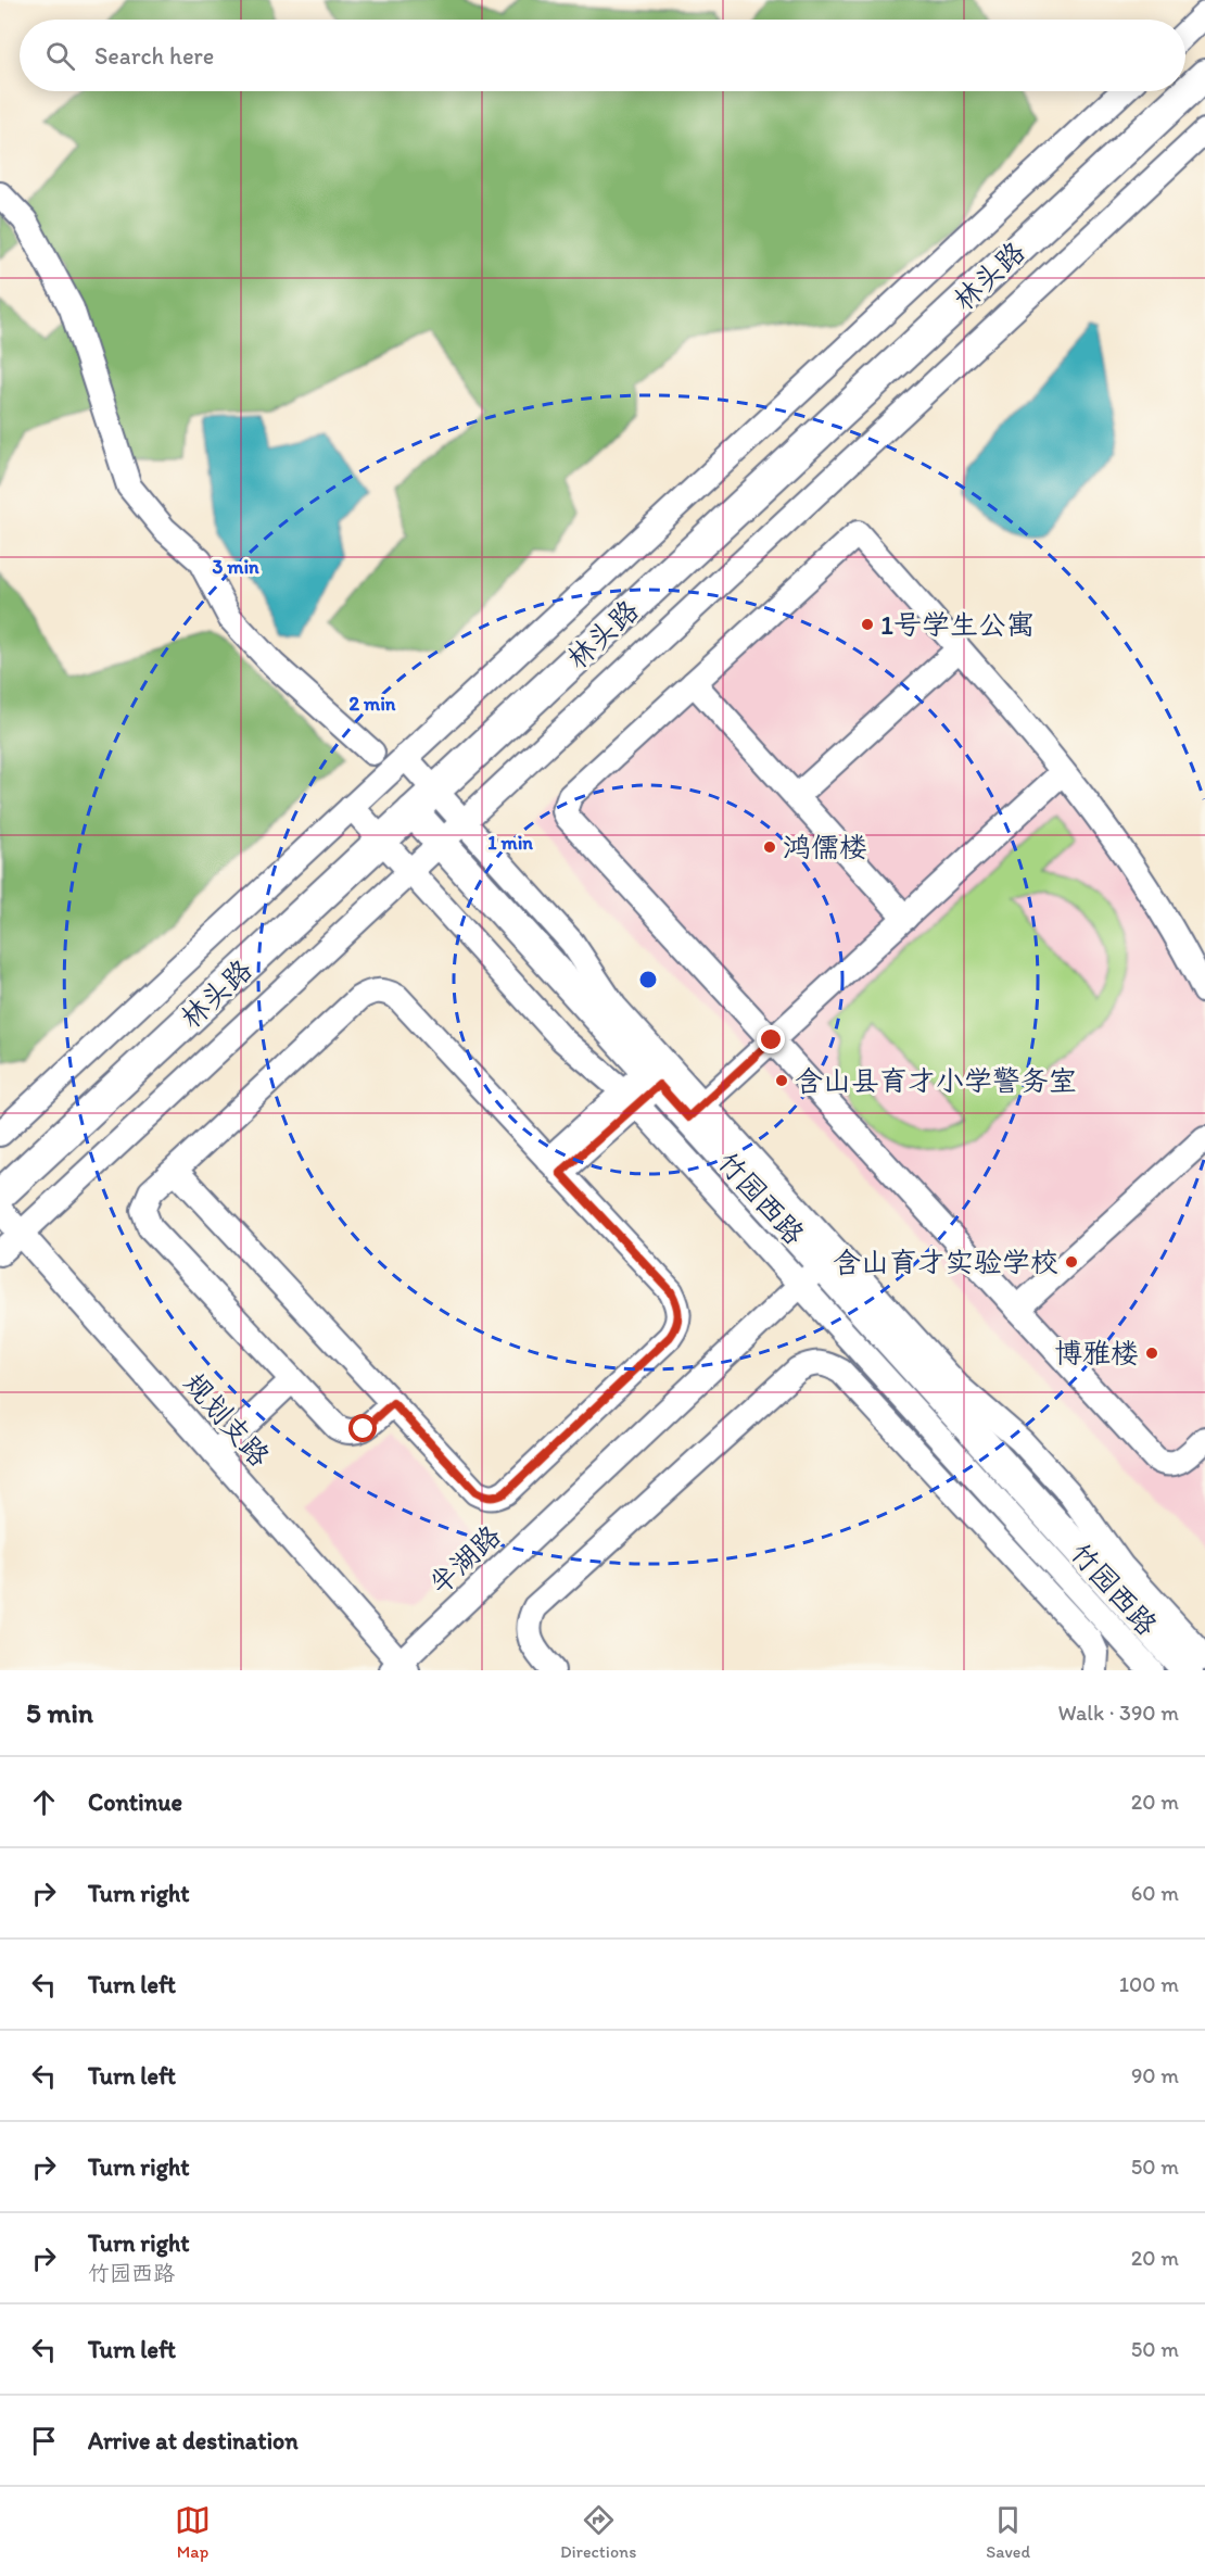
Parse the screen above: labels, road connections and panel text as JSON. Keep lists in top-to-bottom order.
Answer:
{
  "streets": {
    "main road": ["林头路", "竹园西路"],
    "street": ["规划支路", "半湖路"]
  },
  "crossings": [
    ["林头路", "竹园西路"],
    ["竹园西路", "半湖路"],
    ["规划支路", "半湖路"]
  ],
  "places": [
    "1号学生公寓",
    "鸿儒楼",
    "含山县育才小学警务室",
    "含山育才实验学校",
    "博雅楼"
  ],
  "page": {
    "search": "Search here",
    "heading": ["5 min", "Walk · 390 m"],
    "list": [
      ["Continue", "20 m"],
      ["Turn right", "60 m"],
      ["Turn left", "100 m"],
      ["Turn left", "90 m"],
      ["Turn right", "50 m"],
      ["Turn right", "竹园西路", "20 m"],
      ["Turn left", "50 m"],
      "Arrive at destination"
    ],
    "nav": ["Map", "Directions", "Saved"]
  },
  "rings": ["3 min", "2 min", "1 min"]
}
